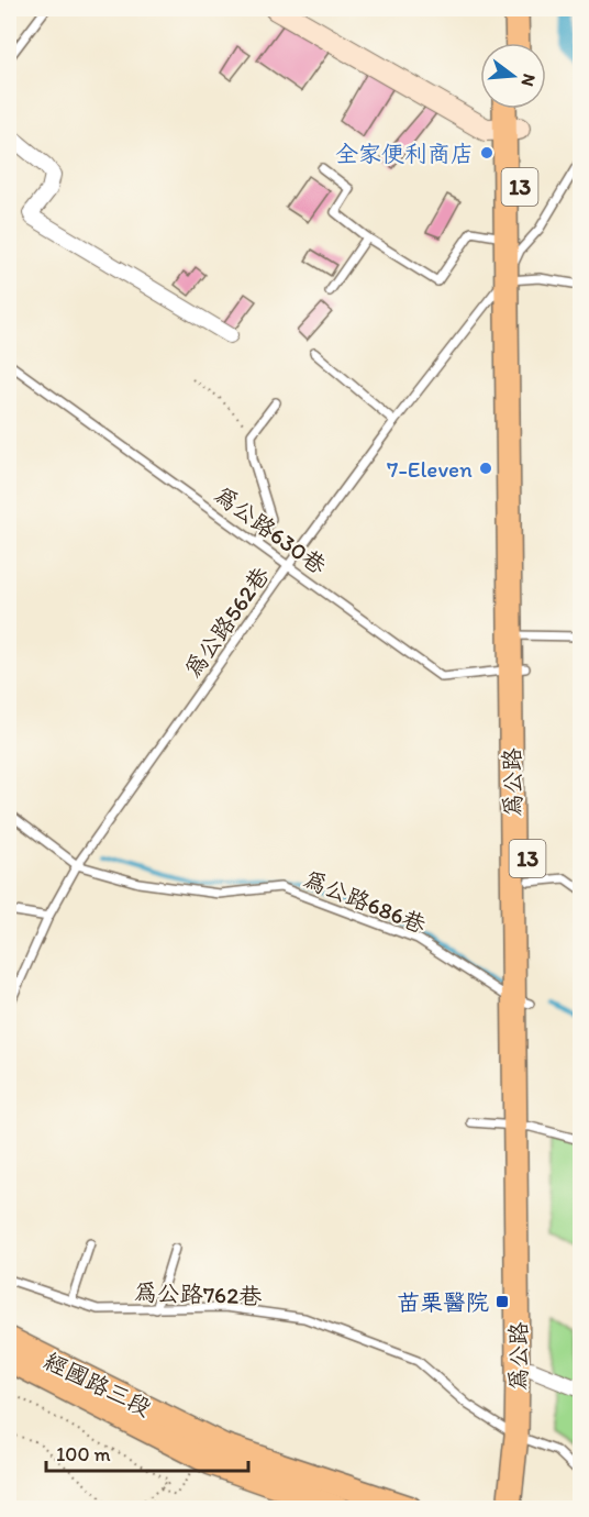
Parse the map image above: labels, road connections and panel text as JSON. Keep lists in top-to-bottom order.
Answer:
{
  "streets": {
    "main road": ["13", "為公路", "經國路三段"],
    "lane": [
      "為公路630巷",
      "為公路562巷",
      "為公路686巷",
      "為公路762巷"
    ]
  },
  "crossings": [
    ["為公路630巷", "為公路562巷"],
    ["為公路630巷", "為公路"],
    ["為公路562巷", "為公路"],
    ["為公路562巷", "為公路686巷"],
    ["為公路", "為公路686巷"],
    ["為公路", "為公路762巷"]
  ],
  "places": {
    "other": ["全家便利商店", "7-Eleven"],
    "transit": ["苗栗醫院"]
  },
  "scale_bar": "100 m",
  "north": "right"
}
